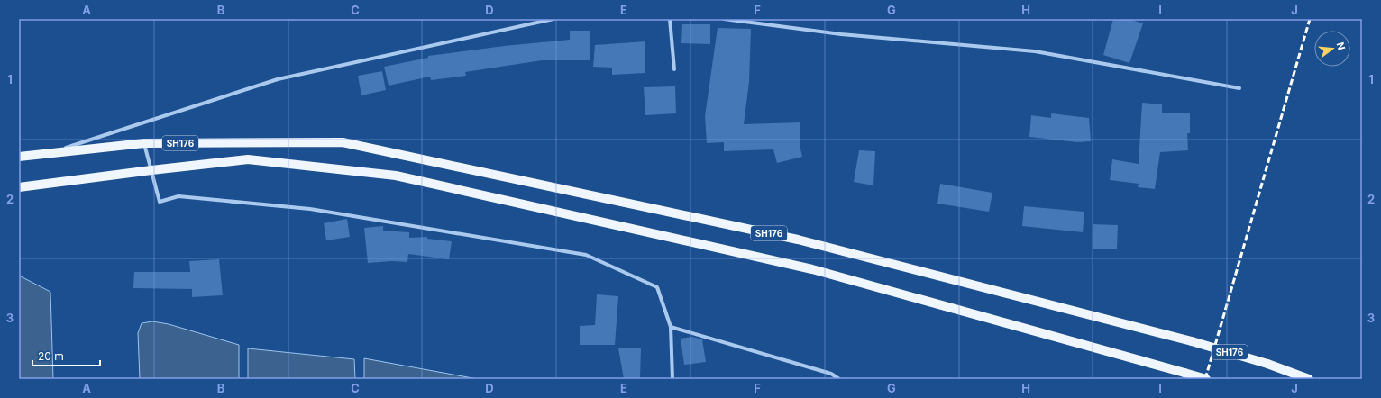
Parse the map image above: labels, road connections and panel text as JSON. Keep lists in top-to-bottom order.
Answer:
{
  "streets": {
    "main road": ["SH176"]
  },
  "scale_bar": "20 m",
  "north": "right",
  "grid": {
    "columns": [
      "A",
      "B",
      "C",
      "D",
      "E",
      "F",
      "G",
      "H",
      "I",
      "J"
    ],
    "rows": ["1", "2", "3"]
  }
}
